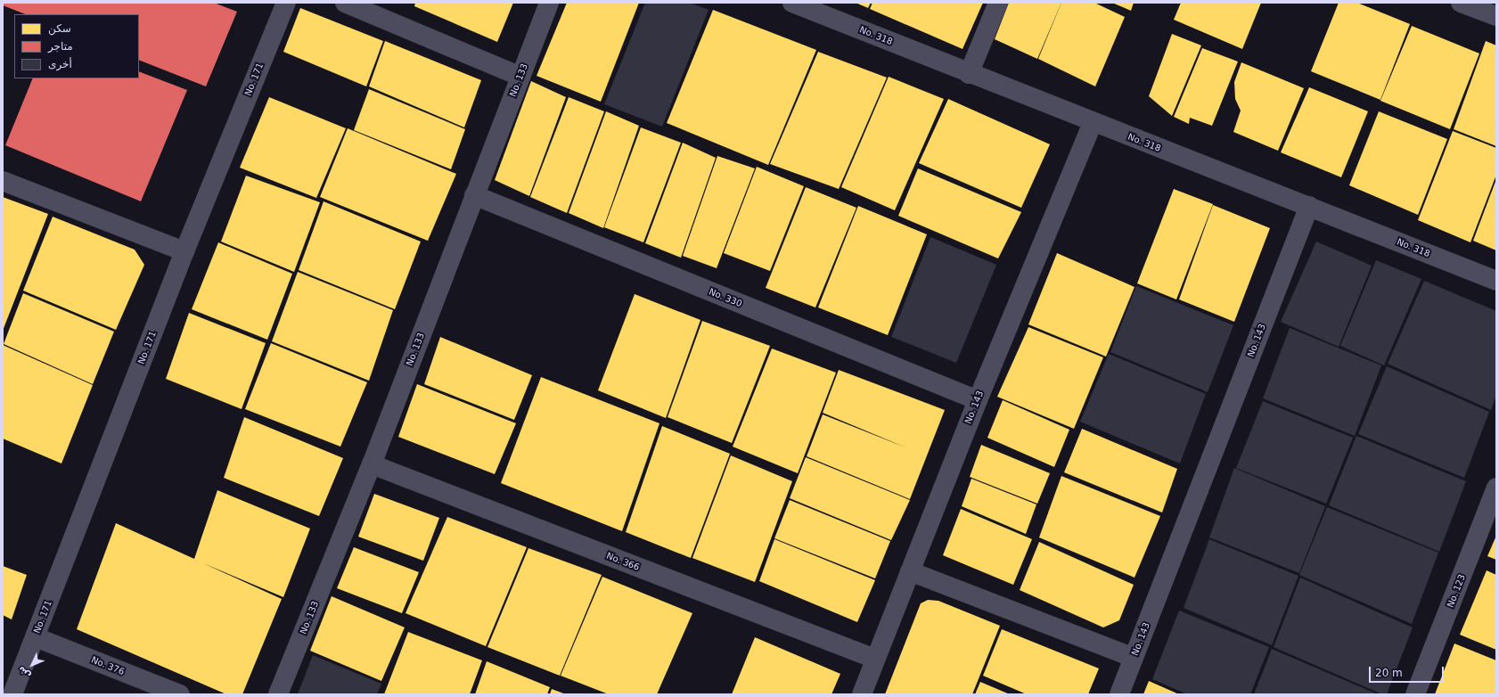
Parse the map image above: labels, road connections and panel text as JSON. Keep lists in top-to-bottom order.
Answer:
{
  "streets": {
    "street": [
      "No. 318",
      "No. 171",
      "No. 133",
      "No. 330",
      "No. 143",
      "No. 366",
      "No. 123",
      "No. 376"
    ]
  },
  "crossings": [
    ["No. 318", "No. 143"],
    ["No. 171", "No. 376"],
    ["No. 133", "No. 330"],
    ["No. 133", "No. 366"],
    ["No. 330", "No. 143"],
    ["No. 143", "No. 366"]
  ],
  "legend": ["سكن", "متاجر", "أخرى"],
  "scale_bar": "20 m",
  "north": "bottom left"
}
